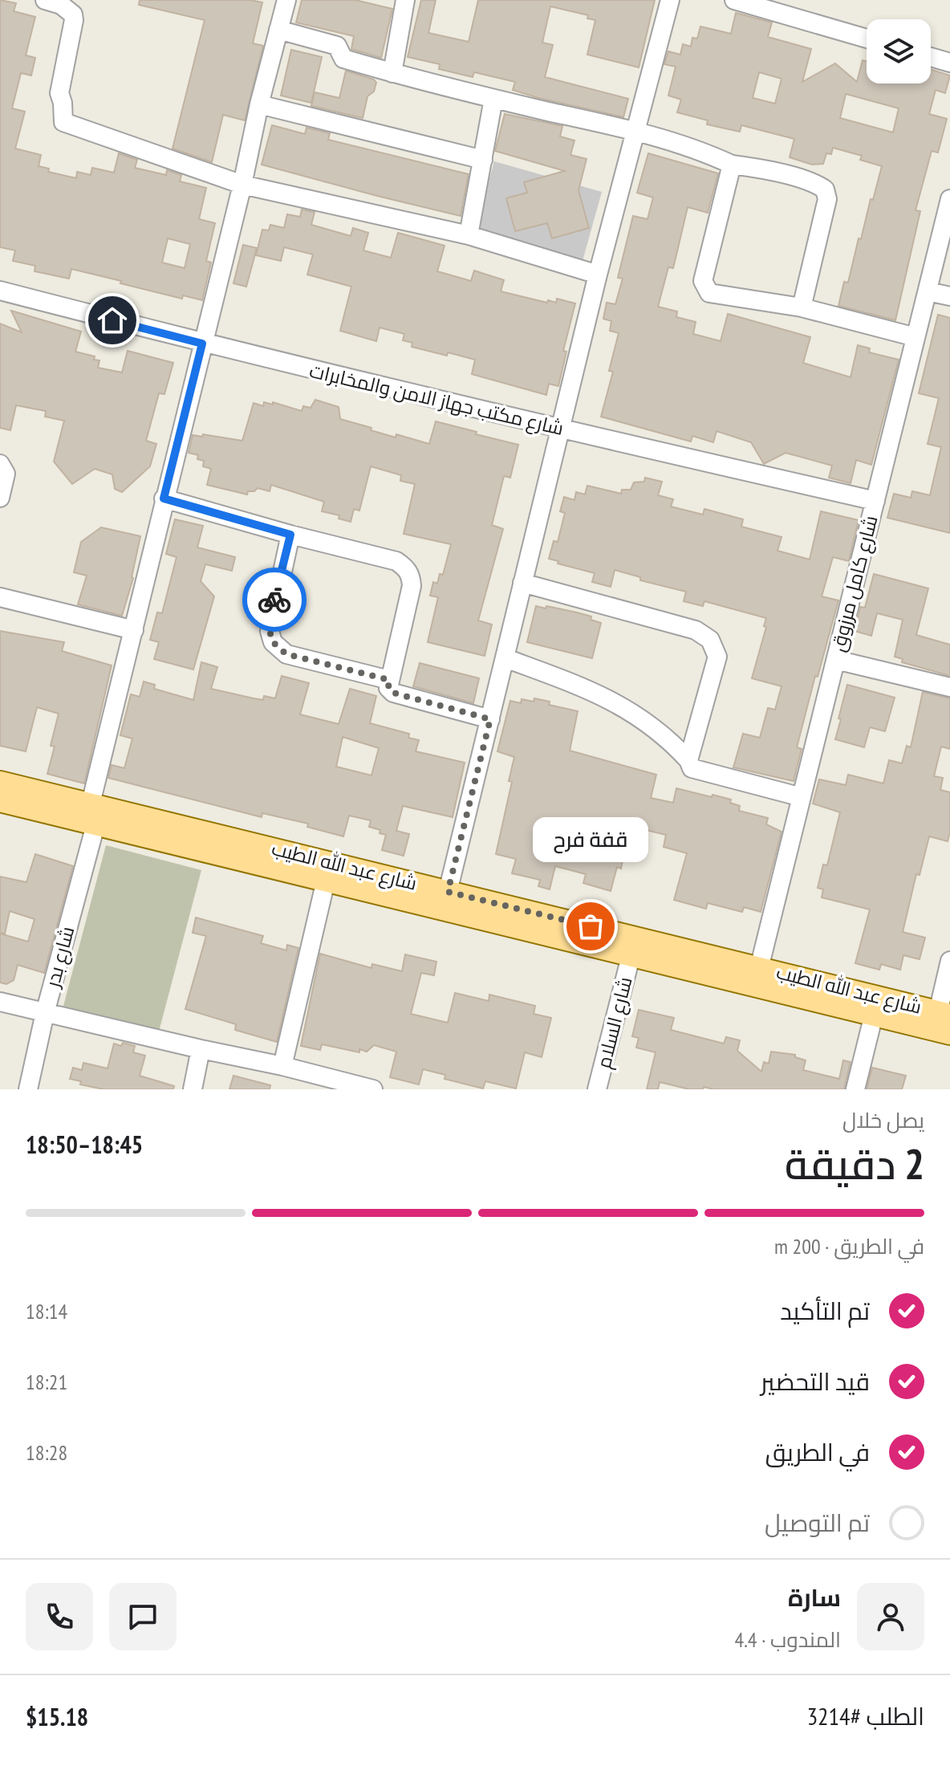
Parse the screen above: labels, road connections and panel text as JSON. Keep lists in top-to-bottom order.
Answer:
{
  "streets": {
    "main road": ["شارع عبد الله الطيب"],
    "street": [
      "شارع مكتب جهاز الامن والمخابرات",
      "شارع كامل مرزوق",
      "شارع بدر",
      "شارع السلام"
    ]
  },
  "crossings": [
    ["شارع مكتب جهاز الامن والمخابرات", "شارع كامل مرزوق"],
    ["شارع مكتب جهاز الامن والمخابرات", "شارع بدر"],
    ["شارع كامل مرزوق", "شارع عبد الله الطيب"],
    ["شارع عبد الله الطيب", "شارع بدر"],
    ["شارع عبد الله الطيب", "شارع السلام"]
  ],
  "places": ["قفة فرح"],
  "page": {
    "bubble": "قفة فرح",
    "heading": ["2 دقيقة", "يصل خلال", "18:45–18:50"],
    "panel": [
      "سارة",
      "المندوب · 4.4",
      "الطلب #3214",
      "$15.18"
    ],
    "bar": "في الطريق · 200 m",
    "list": [
      ["تم التأكيد", "18:14"],
      ["قيد التحضير", "18:21"],
      ["في الطريق", "18:28"],
      "تم التوصيل"
    ]
  }
}
